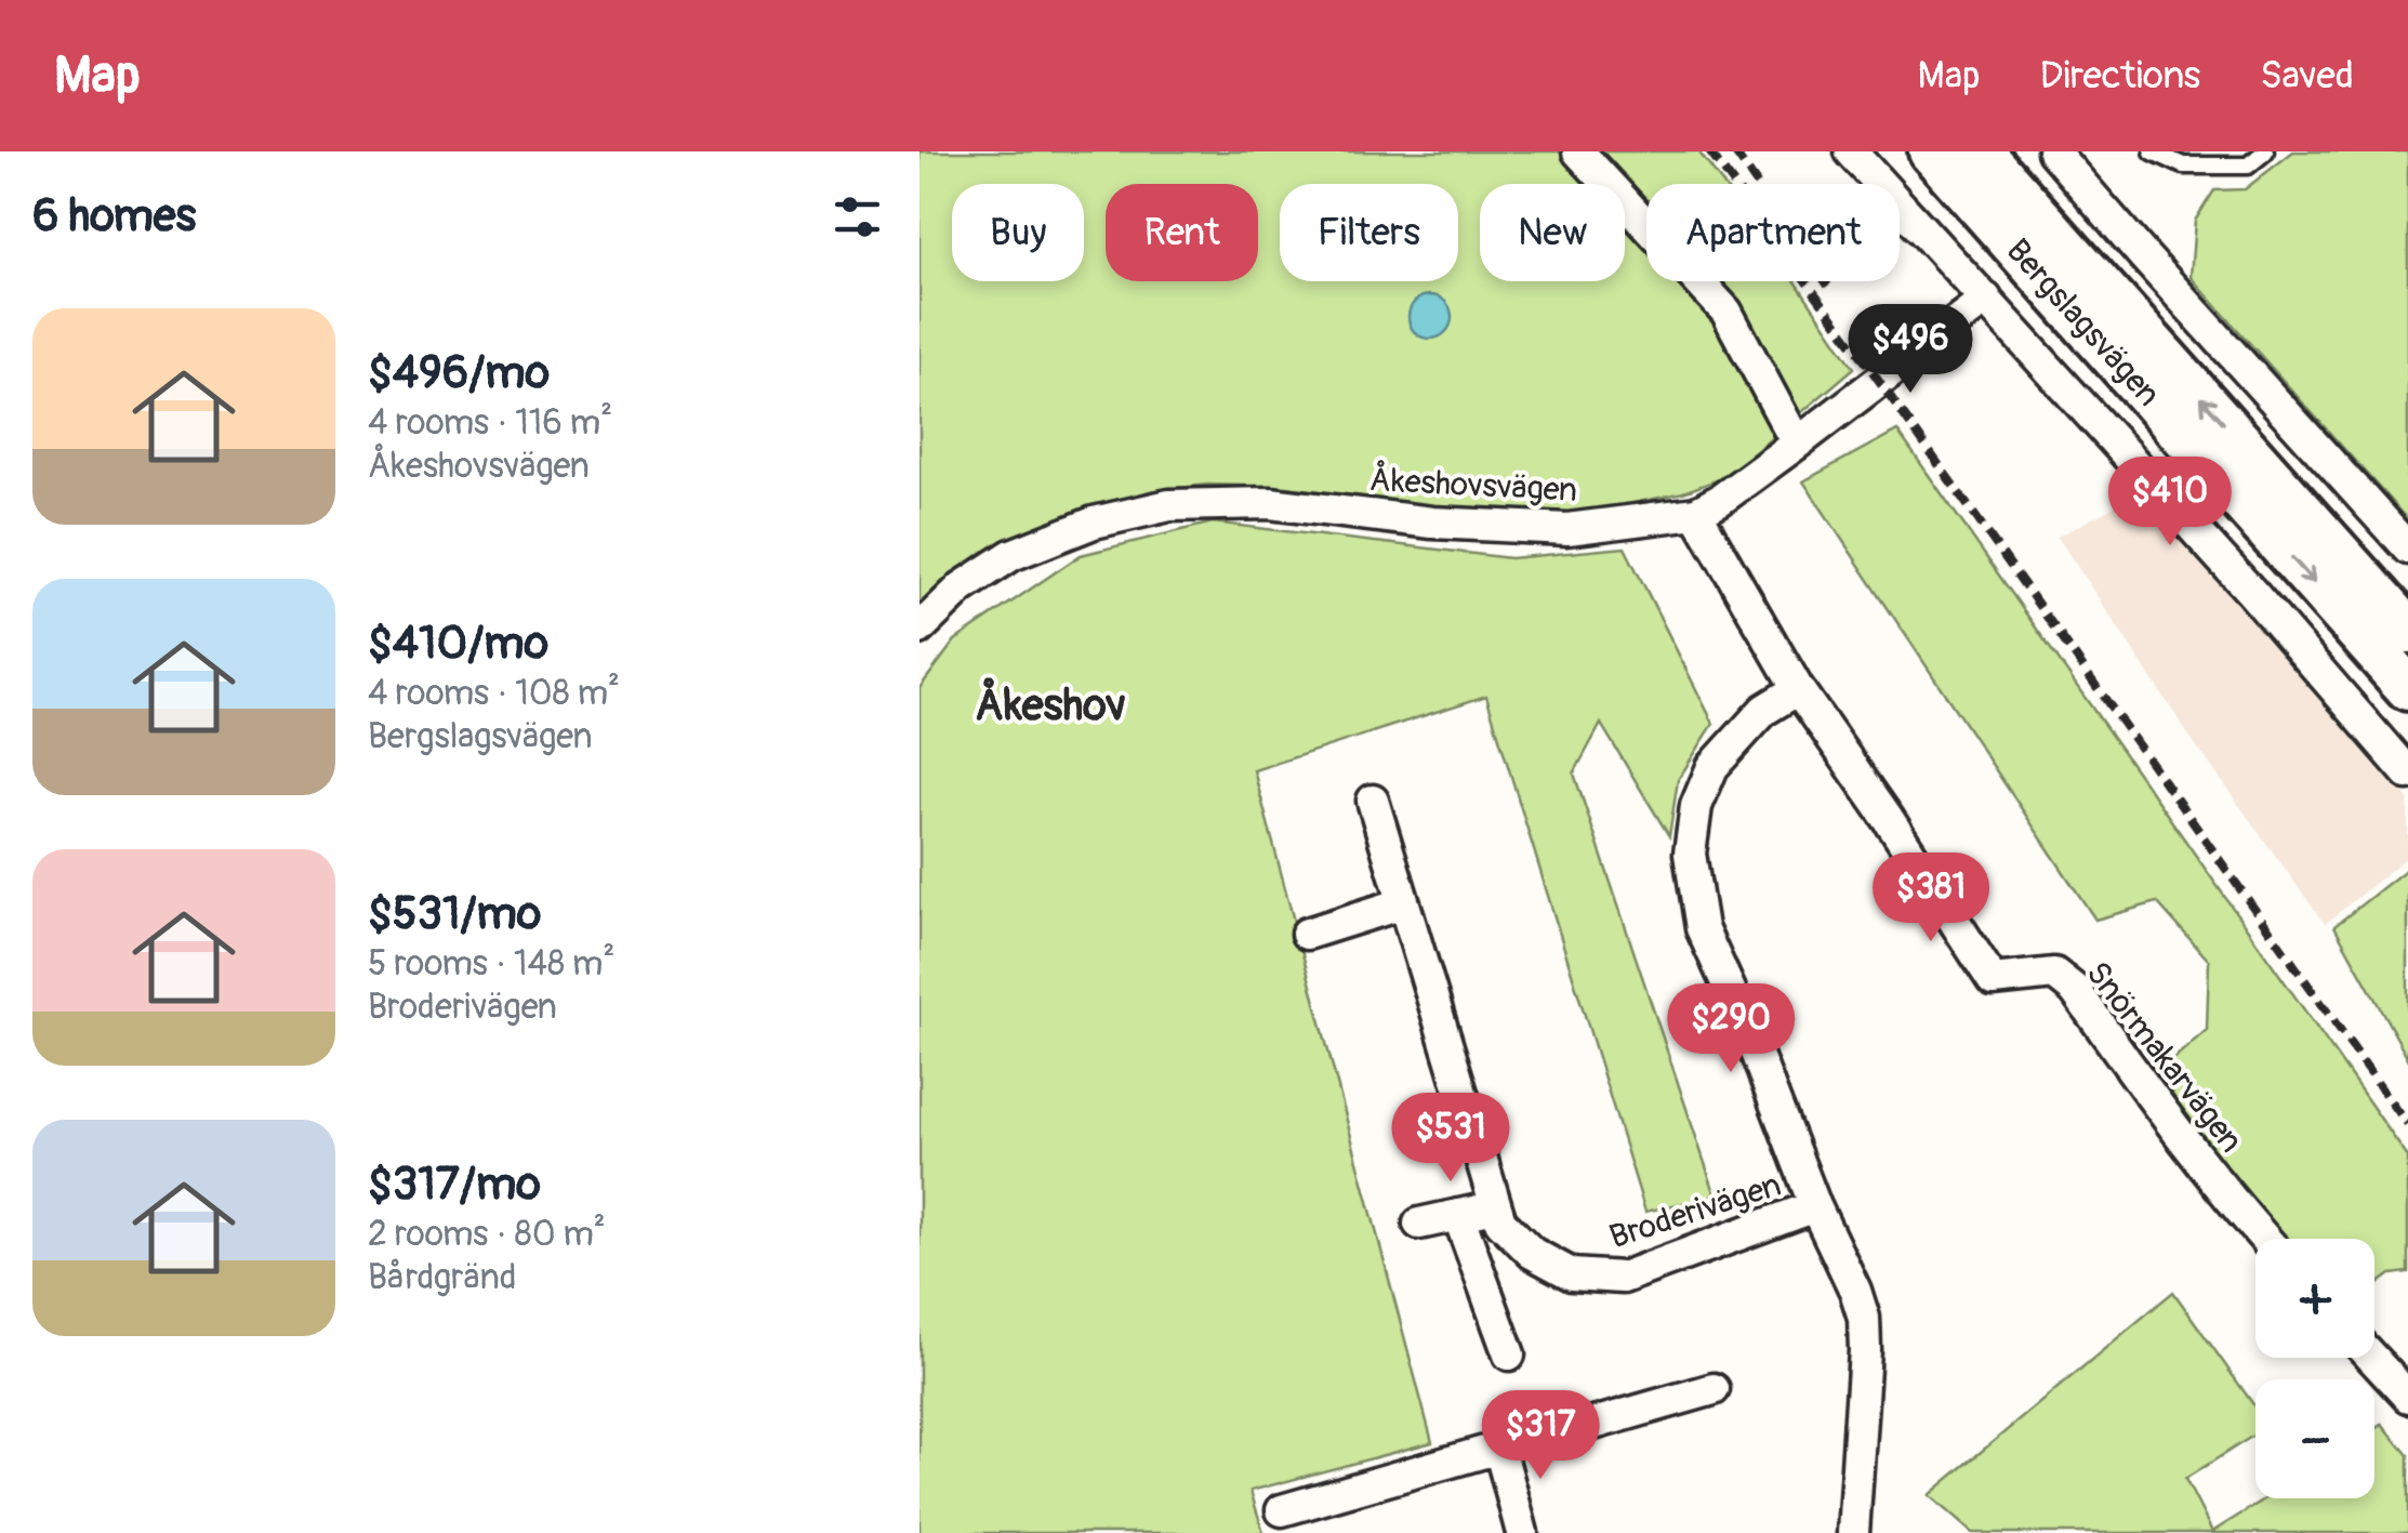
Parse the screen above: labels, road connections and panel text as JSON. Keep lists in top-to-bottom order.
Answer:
{
  "streets": {
    "main road": ["Bergslagsvägen"],
    "street": ["Åkeshovsvägen", "Snörmakarvägen", "Broderivägen"]
  },
  "crossings": [
    ["Bergslagsvägen", "Åkeshovsvägen"],
    ["Åkeshovsvägen", "Snörmakarvägen"]
  ],
  "districts": ["Åkeshov"],
  "page": {
    "header": "Map",
    "nav": ["Map", "Directions", "Saved"],
    "heading": "6 homes",
    "chip": [
      "Buy",
      "Rent",
      "Filters",
      "New",
      "Apartment"
    ],
    "list": [
      {
        "name": "$496/mo",
        "note": "4 rooms · 116 m² · Åkeshovsvägen"
      },
      {
        "name": "$410/mo",
        "note": "4 rooms · 108 m² · Bergslagsvägen"
      },
      {
        "name": "$531/mo",
        "note": "5 rooms · 148 m² · Broderivägen"
      },
      {
        "name": "$317/mo",
        "note": "2 rooms · 80 m² · Bårdgränd"
      }
    ],
    "price": [
      "$496",
      "$410",
      "$381",
      "$290",
      "$531",
      "$317"
    ],
    "map_buttons": ["+", "−"]
  }
}
